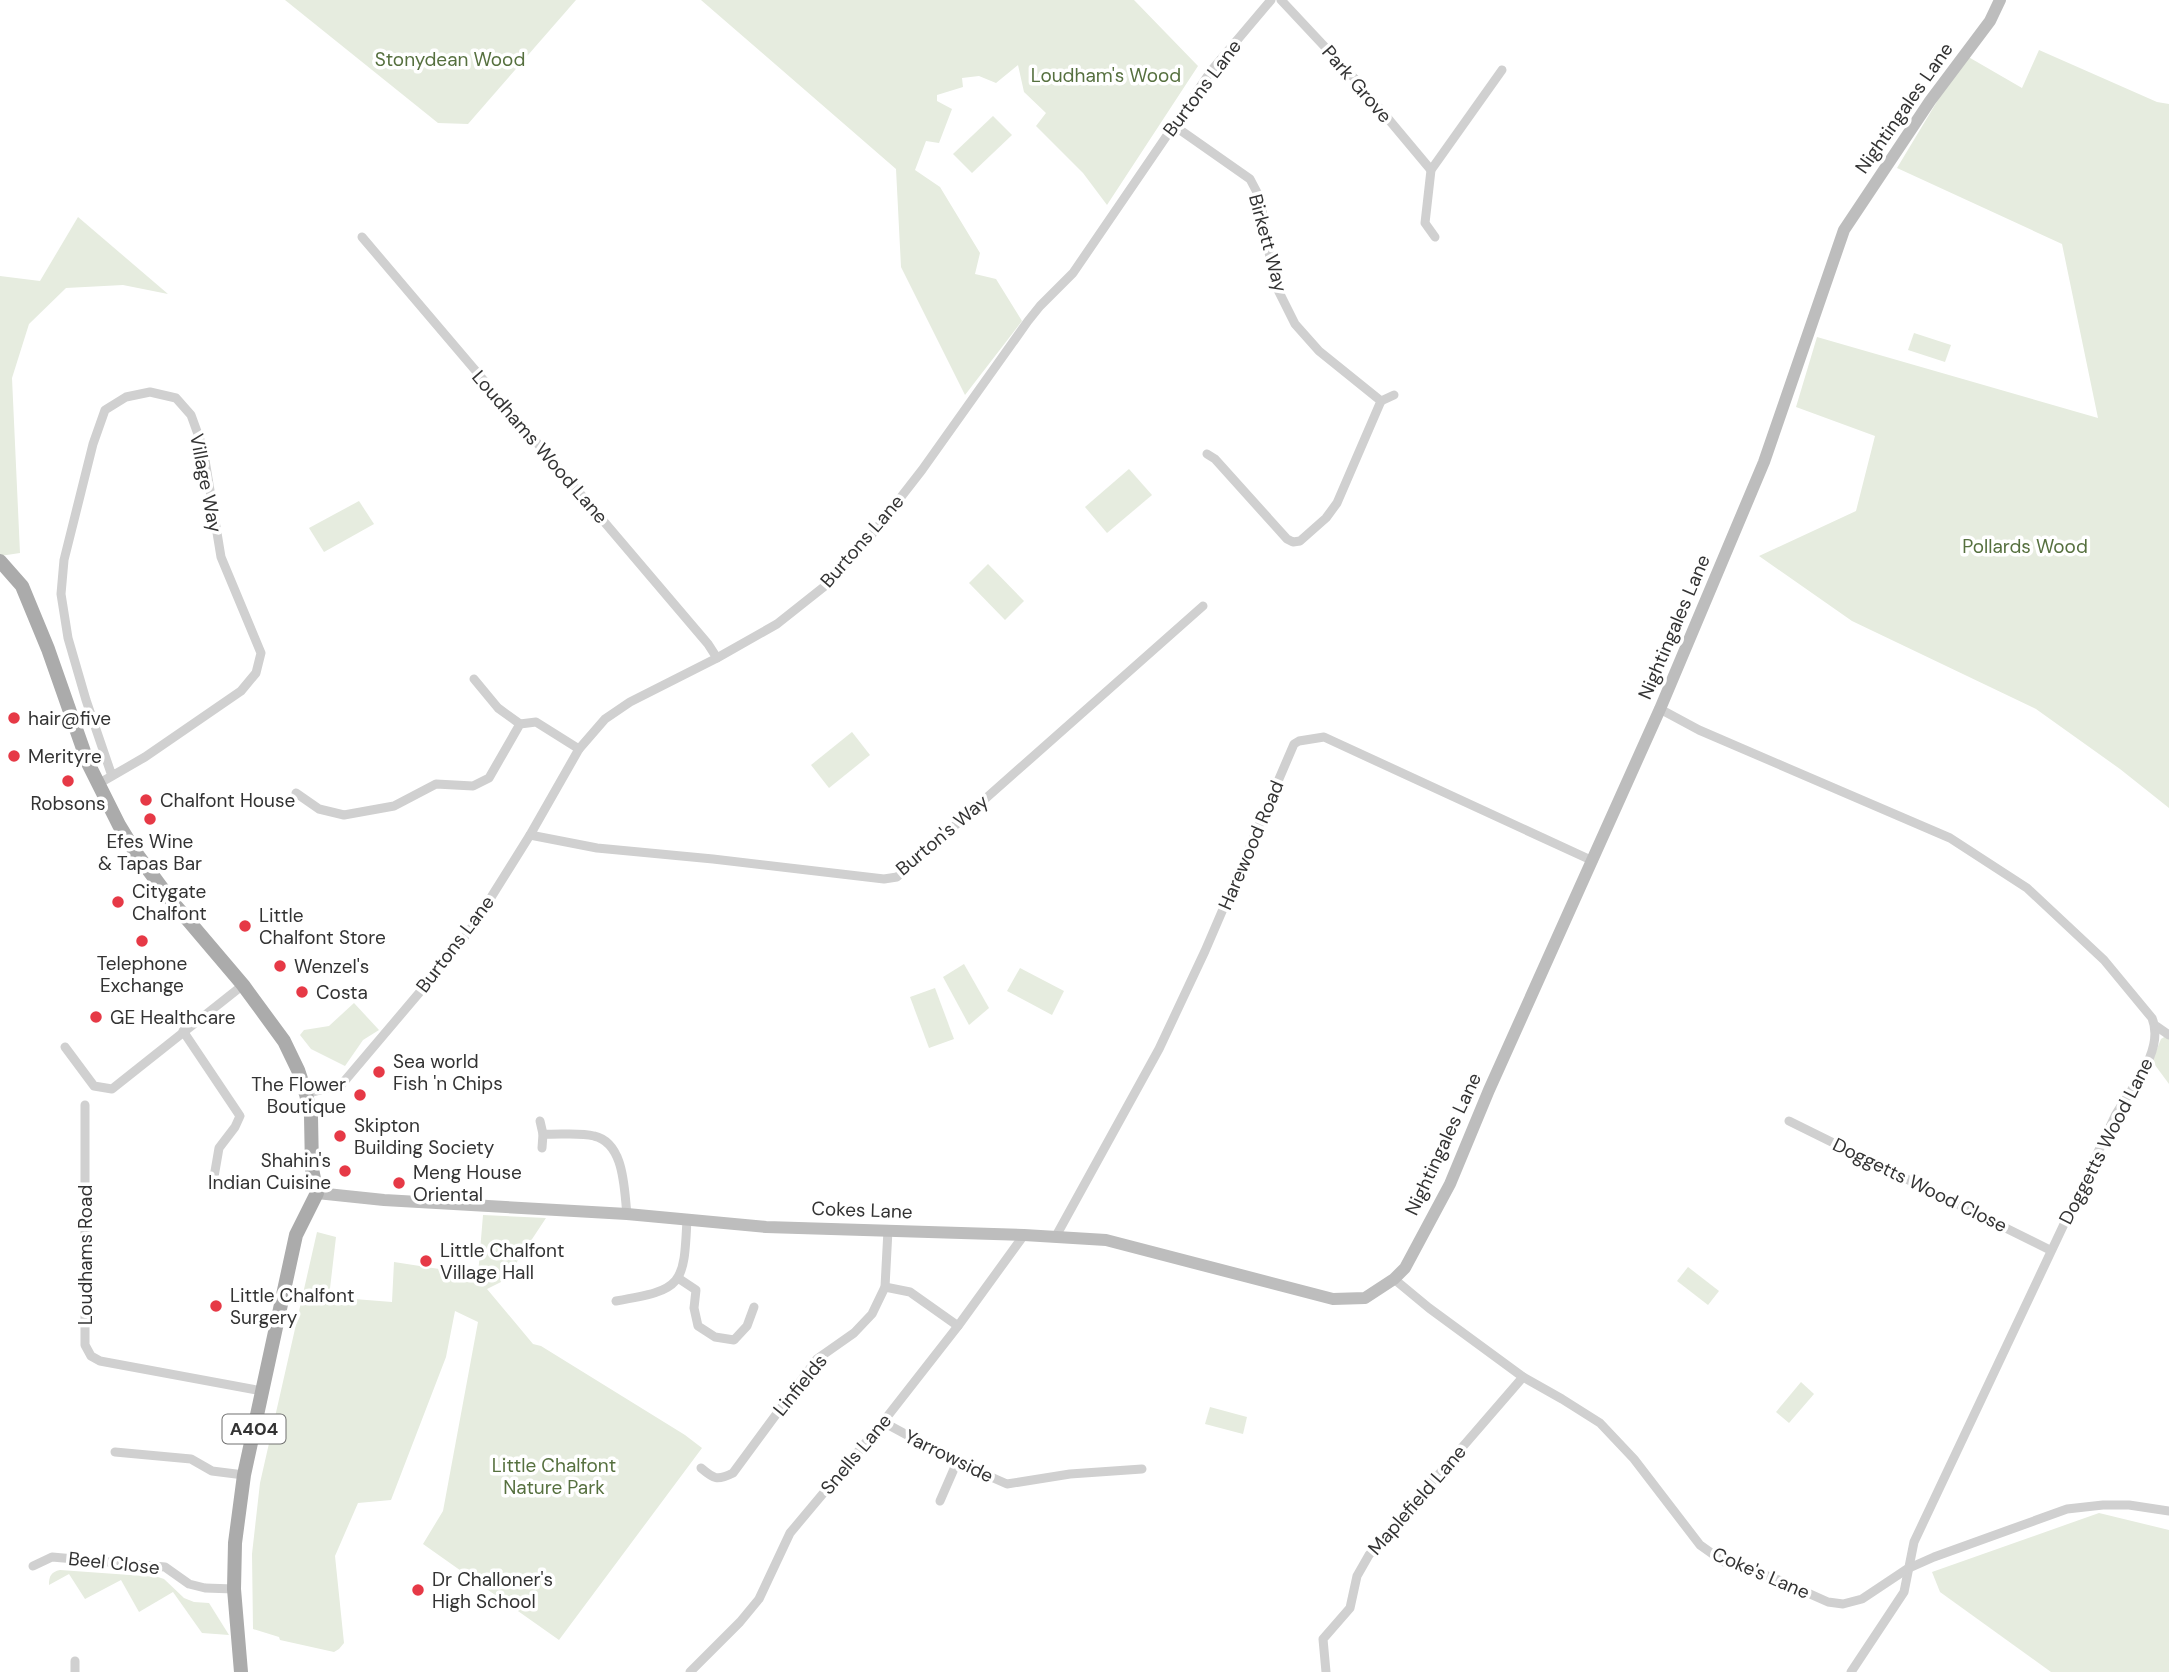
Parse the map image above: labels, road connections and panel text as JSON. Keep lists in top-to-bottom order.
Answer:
{
  "streets": {
    "main road": ["Nightingales Lane", "Cokes Lane", "A404"],
    "street": [
      "Park Grove",
      "Burtons Lane",
      "Birkett Way",
      "Loudhams Wood Lane",
      "Village Way",
      "Burton's Way",
      "Harewood Road",
      "Doggetts Wood Lane",
      "Doggetts Wood Close",
      "Loudhams Road",
      "Linfields",
      "Snells Lane",
      "Yarrowside",
      "Maplefield Lane",
      "Beel Close",
      "Coke's Lane"
    ]
  },
  "crossings": [
    ["Burtons Lane", "Birkett Way"],
    ["Burtons Lane", "Loudhams Wood Lane"],
    ["Burtons Lane", "Burton's Way"],
    ["Nightingales Lane", "Harewood Road"],
    ["Nightingales Lane", "Cokes Lane"],
    ["Nightingales Lane", "Coke's Lane"],
    ["Harewood Road", "Cokes Lane"],
    ["Doggetts Wood Lane", "Doggetts Wood Close"],
    ["Doggetts Wood Lane", "Coke's Lane"],
    ["Cokes Lane", "Linfields"],
    ["Cokes Lane", "A404"],
    ["Cokes Lane", "Snells Lane"],
    ["Cokes Lane", "Coke's Lane"],
    ["Loudhams Road", "A404"],
    ["A404", "Beel Close"],
    ["Snells Lane", "Yarrowside"],
    ["Maplefield Lane", "Coke's Lane"]
  ],
  "parks": [
    "Stonydean Wood",
    "Loudham's Wood",
    "Pollards Wood",
    "Little Chalfont Nature Park"
  ],
  "places": [
    "hair@five",
    "Merityre",
    "Robsons",
    "Chalfont House",
    "Efes Wine & Tapas Bar",
    "Citygate Chalfont",
    "Little Chalfont Store",
    "Telephone Exchange",
    "Wenzel's",
    "Costa",
    "GE Healthcare",
    "Sea world Fish 'n Chips",
    "The Flower Boutique",
    "Skipton Building Society",
    "Shahin's Indian Cuisine",
    "Meng House Oriental",
    "Little Chalfont Village Hall",
    "Little Chalfont Surgery",
    "Dr Challoner's High School"
  ]
}
